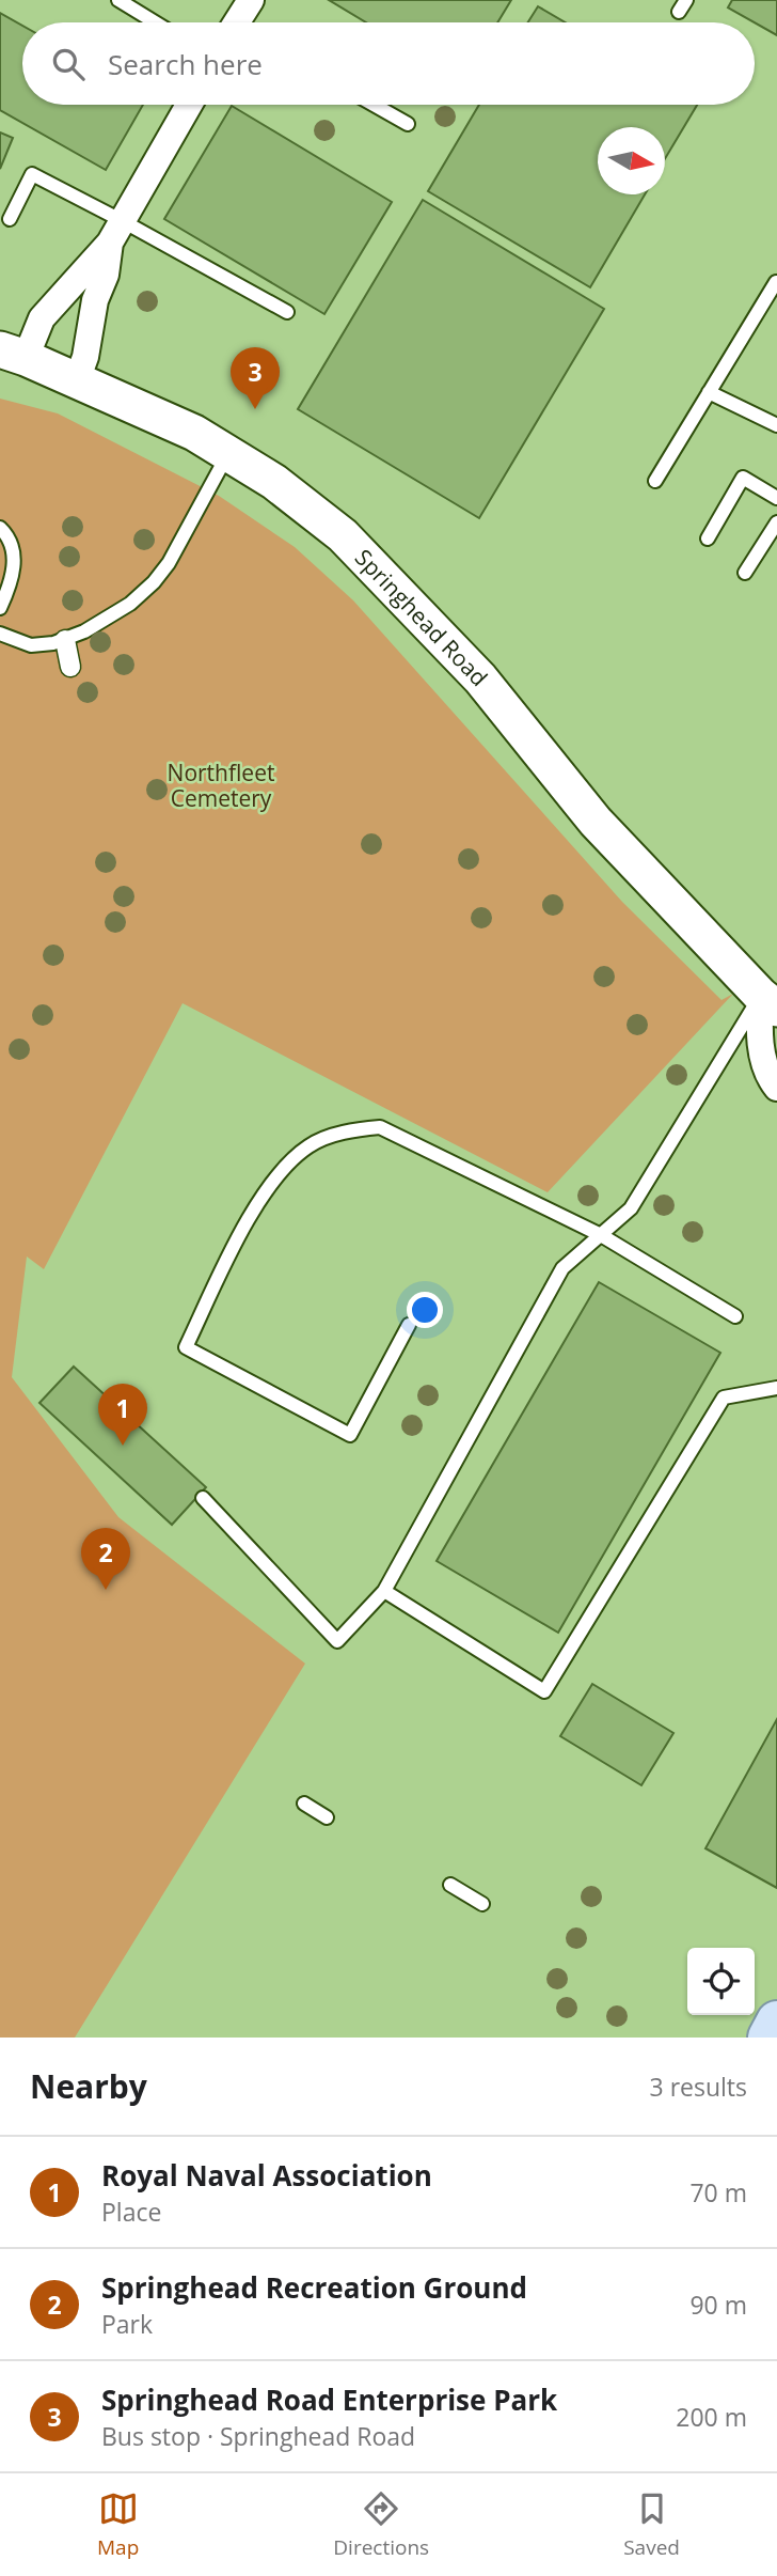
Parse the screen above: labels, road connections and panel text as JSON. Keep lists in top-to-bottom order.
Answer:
{
  "streets": {
    "main road": ["Springhead Road"]
  },
  "parks": ["Northfleet Cemetery"],
  "north": "right",
  "page": {
    "search": "Search here",
    "pins": ["3", "1", "2"],
    "heading": ["Nearby", "3 results"],
    "list": [
      {
        "mark": "1",
        "name": "Royal Naval Association",
        "note": "Place",
        "value": "70 m"
      },
      {
        "mark": "2",
        "name": "Springhead Recreation Ground",
        "note": "Park",
        "value": "90 m"
      },
      {
        "mark": "3",
        "name": "Springhead Road Enterprise Park",
        "note": "Bus stop · Springhead Road",
        "value": "200 m"
      }
    ],
    "nav": ["Map", "Directions", "Saved"]
  }
}
